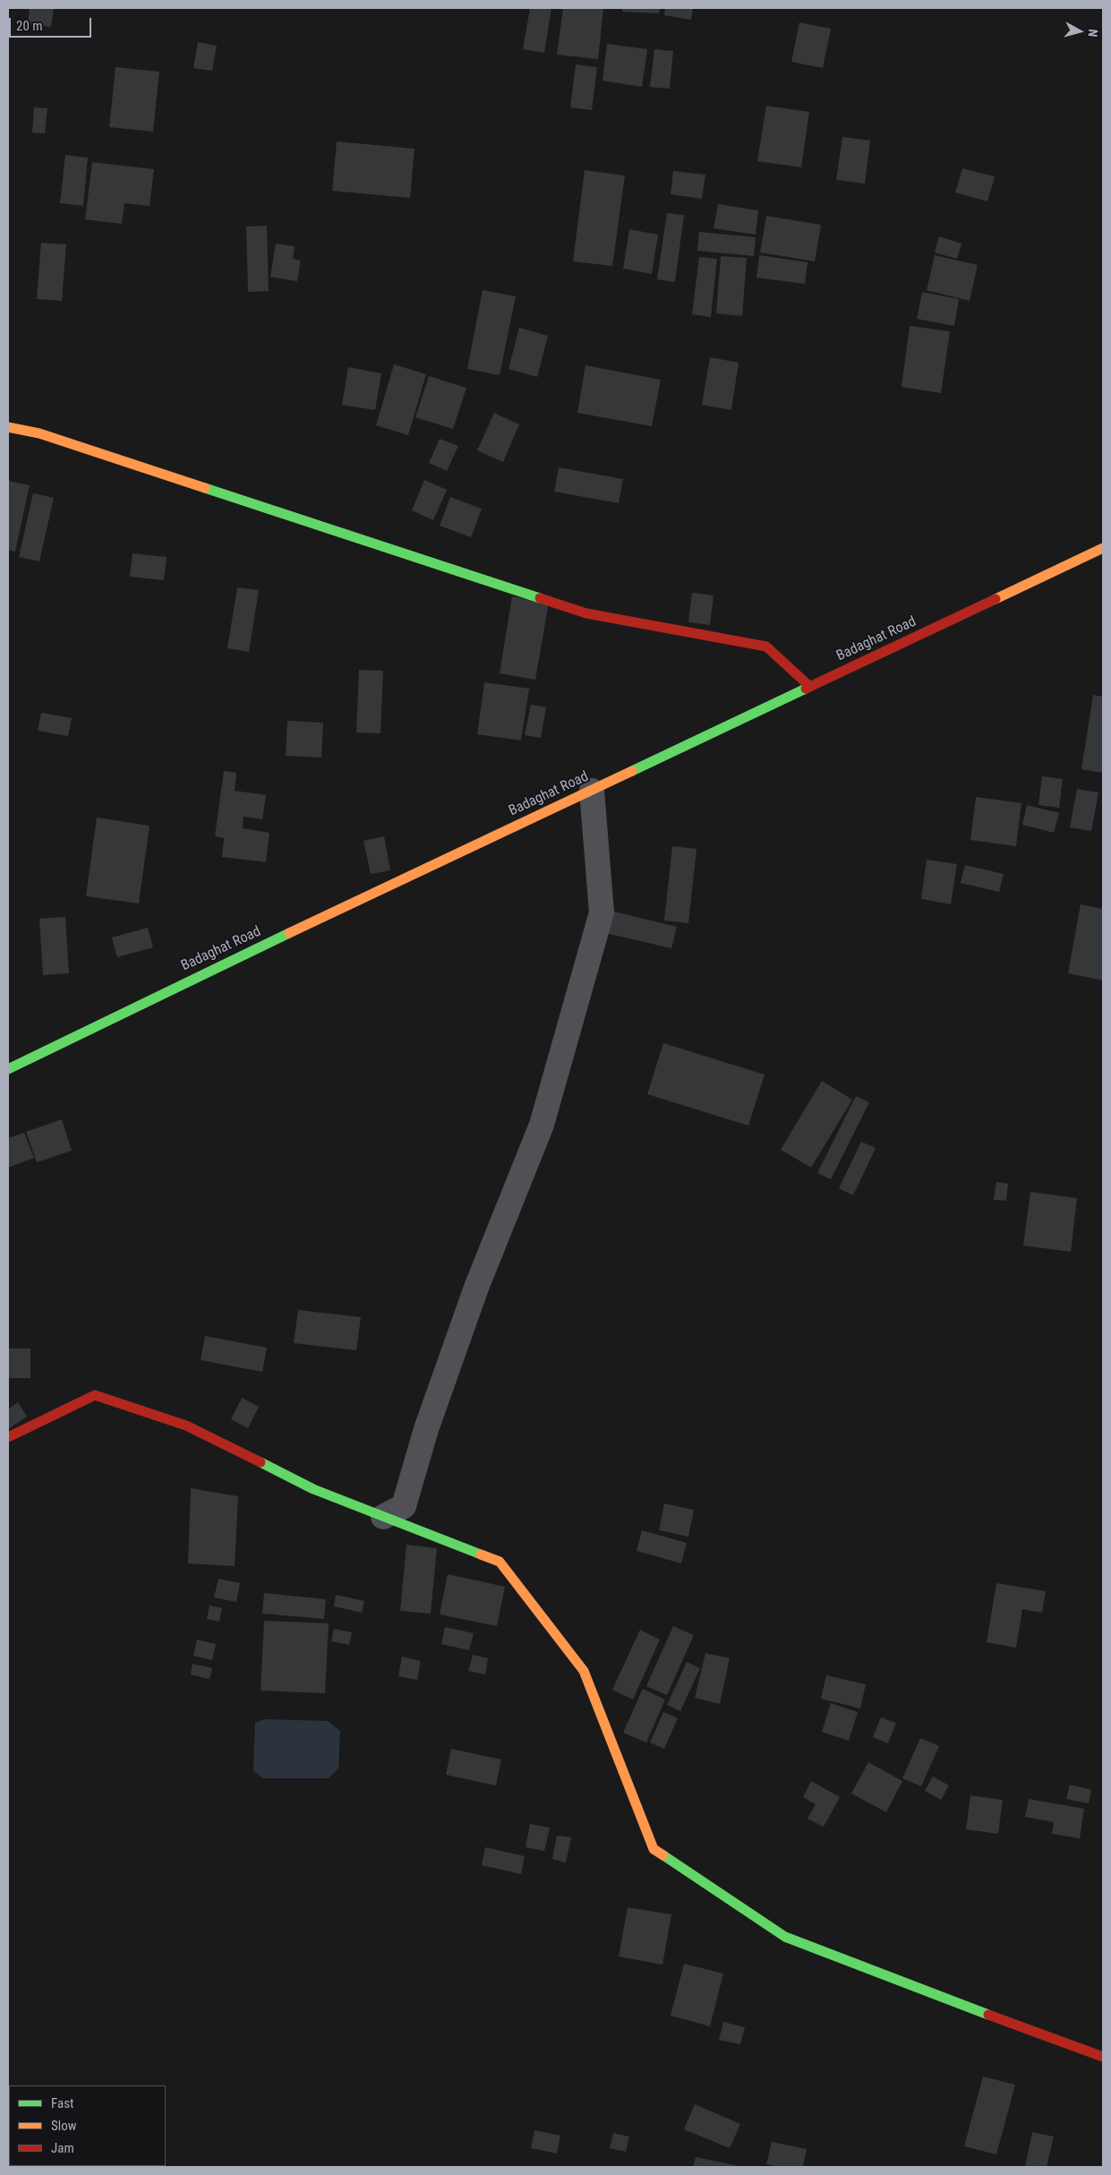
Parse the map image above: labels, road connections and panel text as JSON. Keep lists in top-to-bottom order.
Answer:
{
  "streets": {
    "street": ["Badaghat Road"]
  },
  "legend": ["Fast", "Slow", "Jam"],
  "scale_bar": "20 m",
  "north": "right"
}
